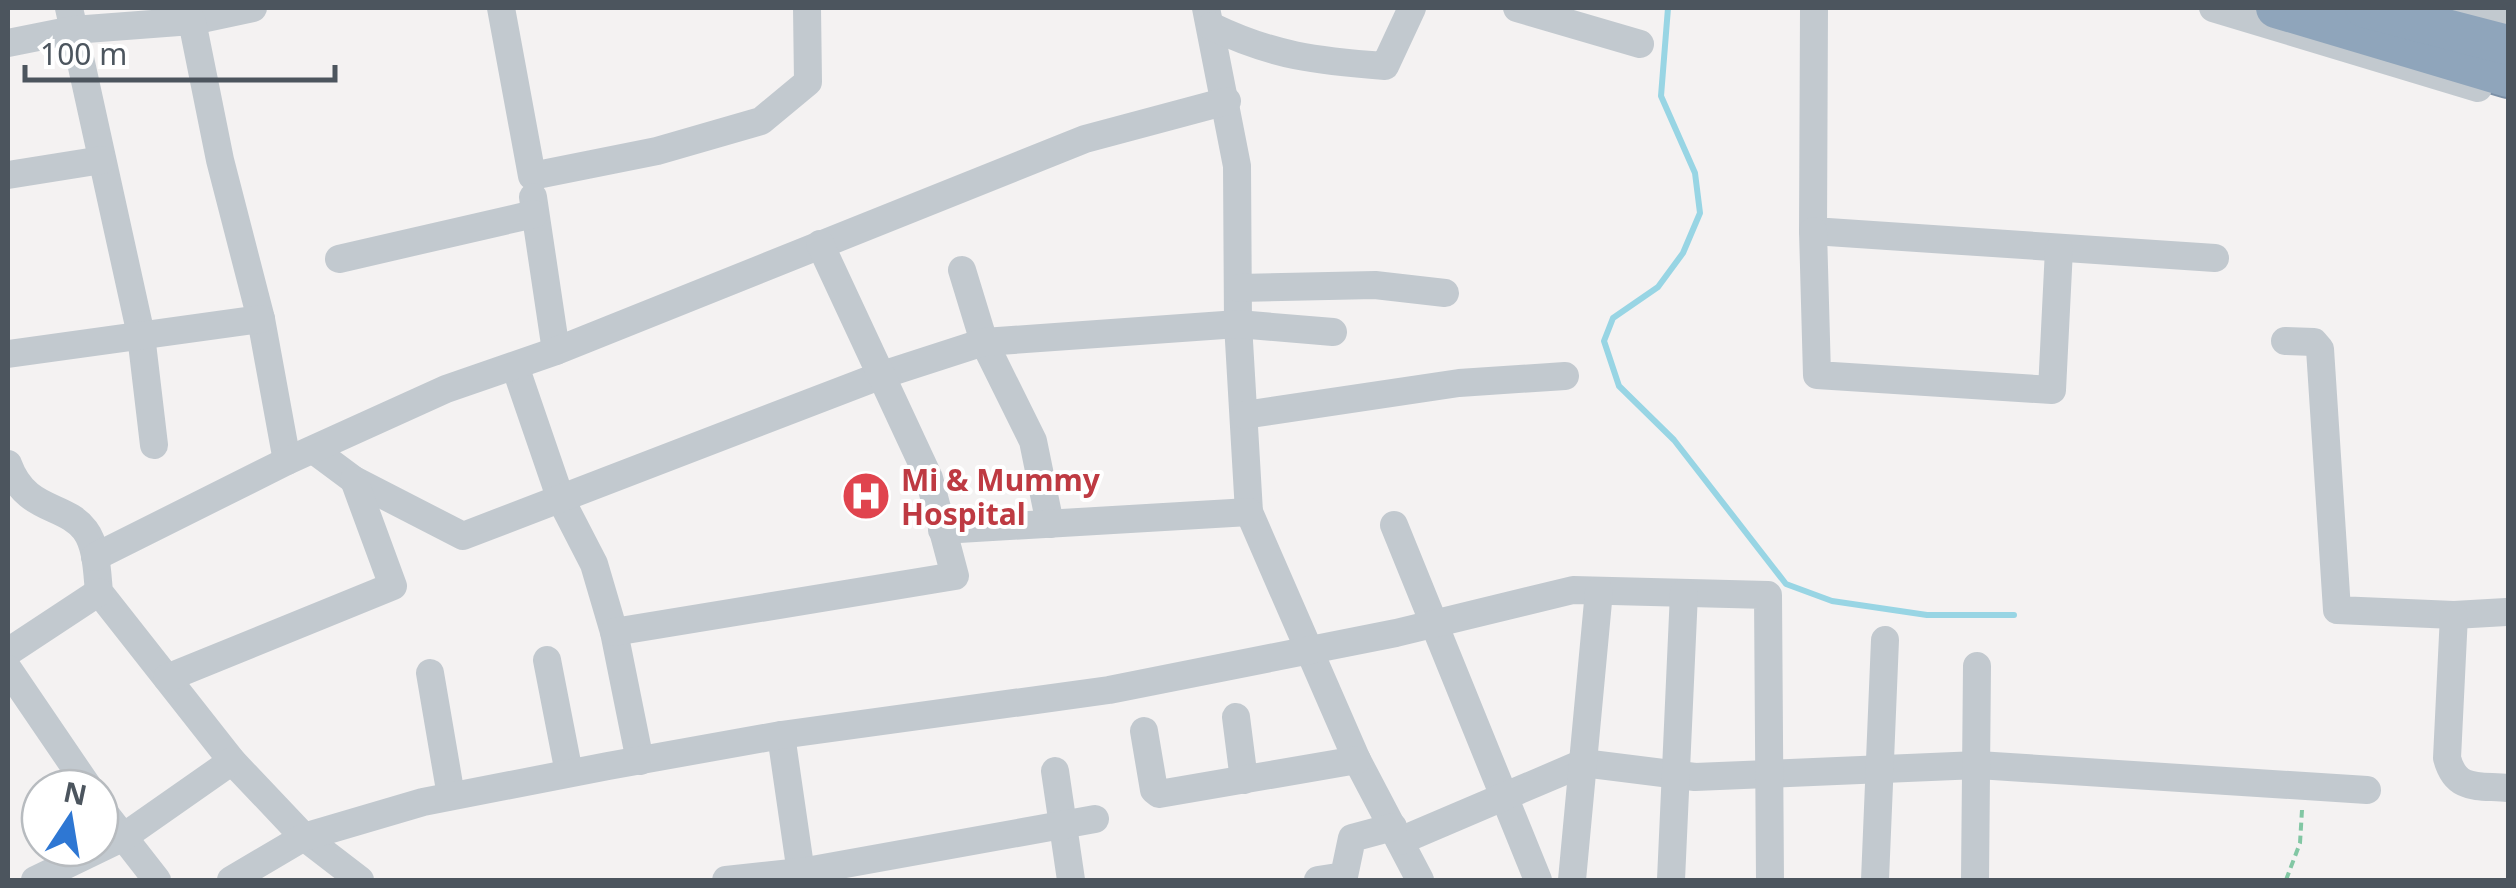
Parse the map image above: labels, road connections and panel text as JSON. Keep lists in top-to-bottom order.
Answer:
{
  "places": {
    "hospital": ["Mi & Mummy Hospital"]
  },
  "scale_bar": "100 m",
  "north": "top"
}
